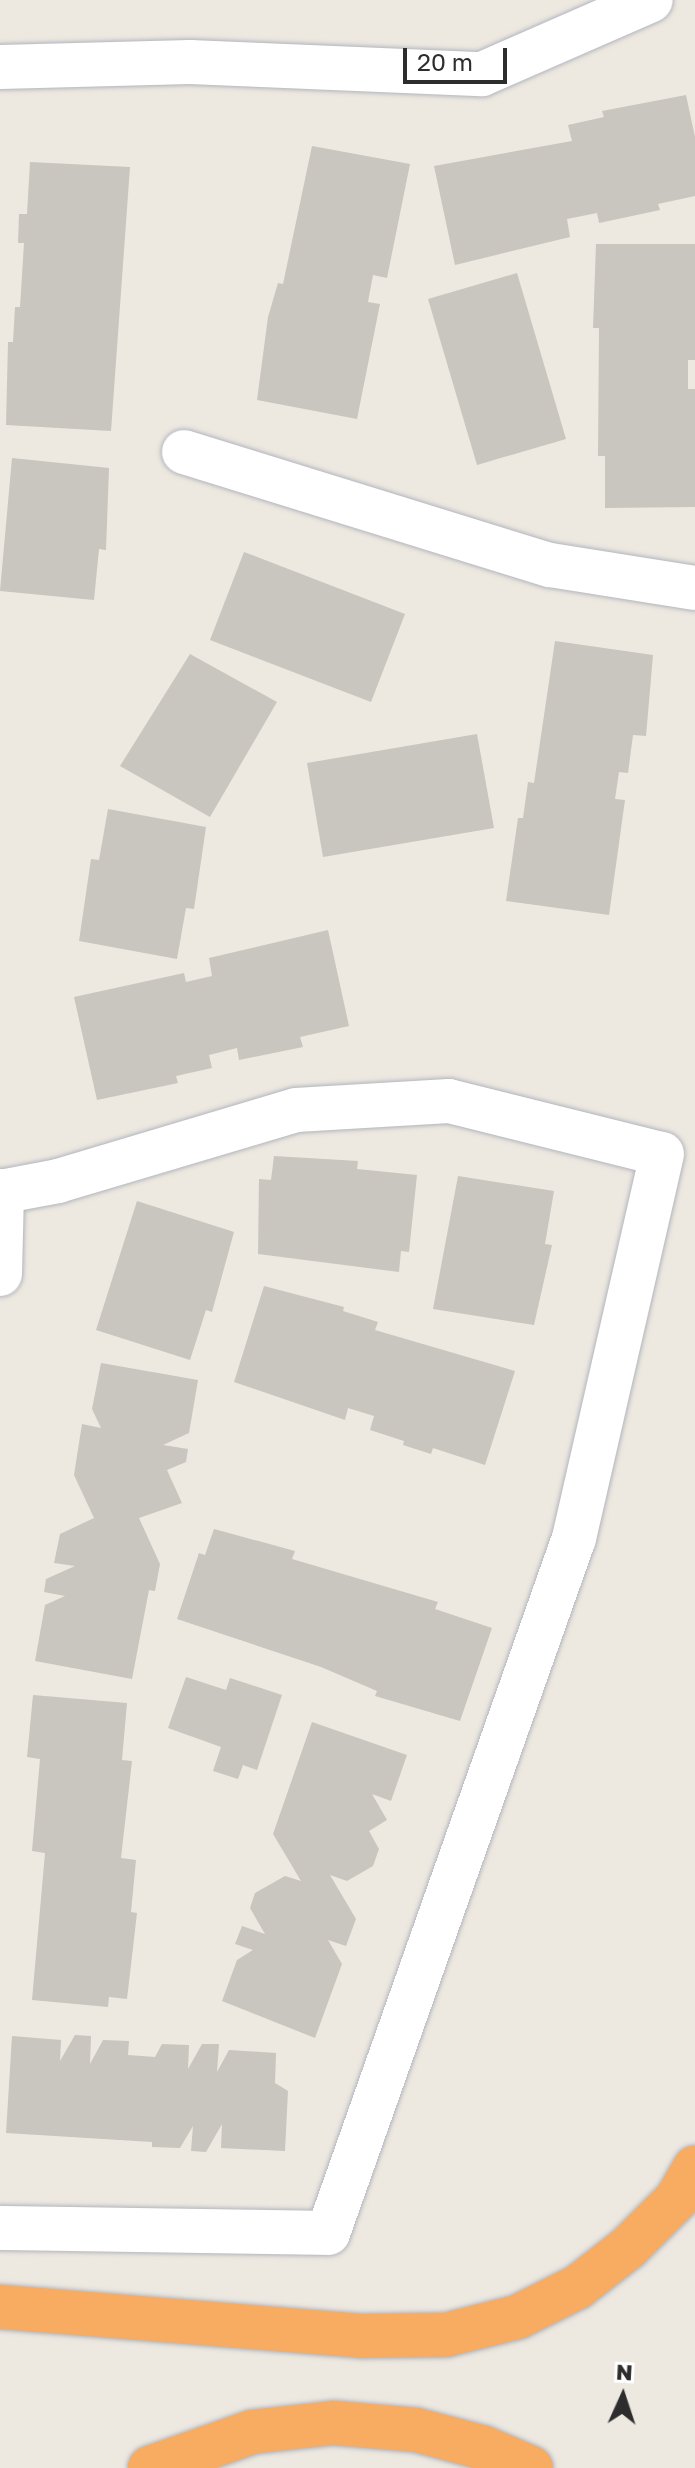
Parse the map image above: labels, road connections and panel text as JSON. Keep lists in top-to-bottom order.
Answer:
{
  "scale_bar": "20 m",
  "north": "top"
}
